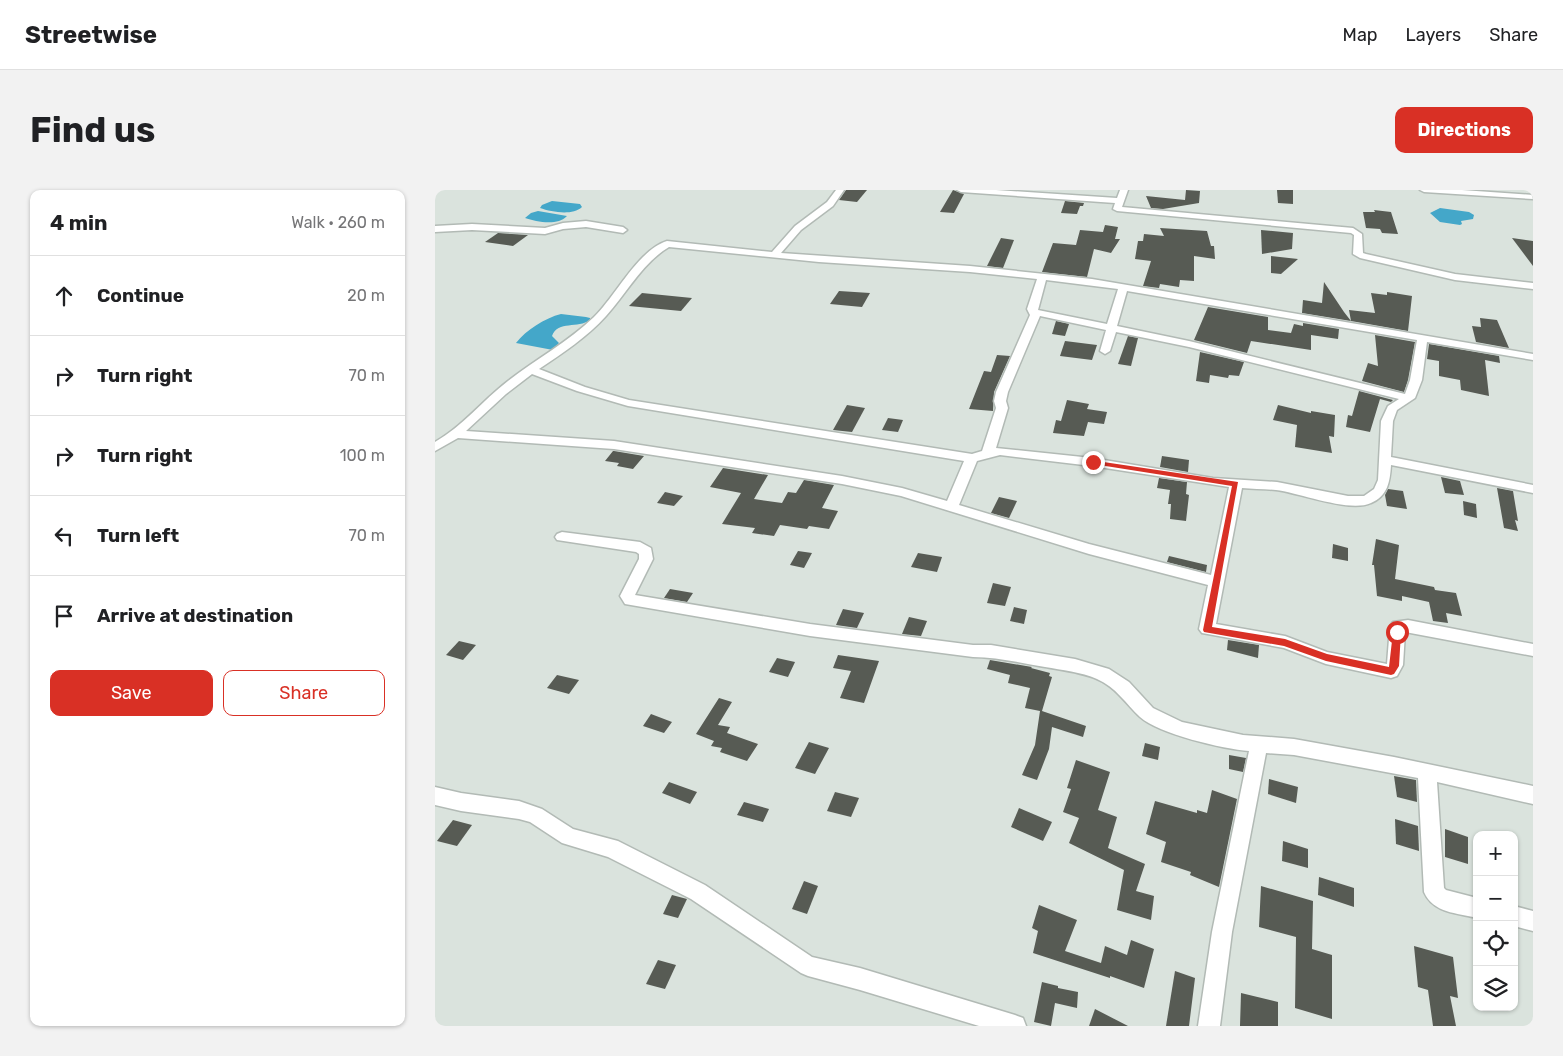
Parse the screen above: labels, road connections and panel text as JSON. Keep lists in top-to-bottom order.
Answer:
{
  "page": {
    "header": "Streetwise",
    "nav": ["Map", "Layers", "Share"],
    "buttons": [
      "Directions",
      ["Save", "Share"]
    ],
    "title": "Find us",
    "heading": ["4 min", "Walk · 260 m"],
    "list": [
      ["Continue", "20 m"],
      ["Turn right", "70 m"],
      ["Turn right", "100 m"],
      ["Turn left", "70 m"],
      "Arrive at destination"
    ],
    "map_buttons": ["+", "−"]
  }
}
